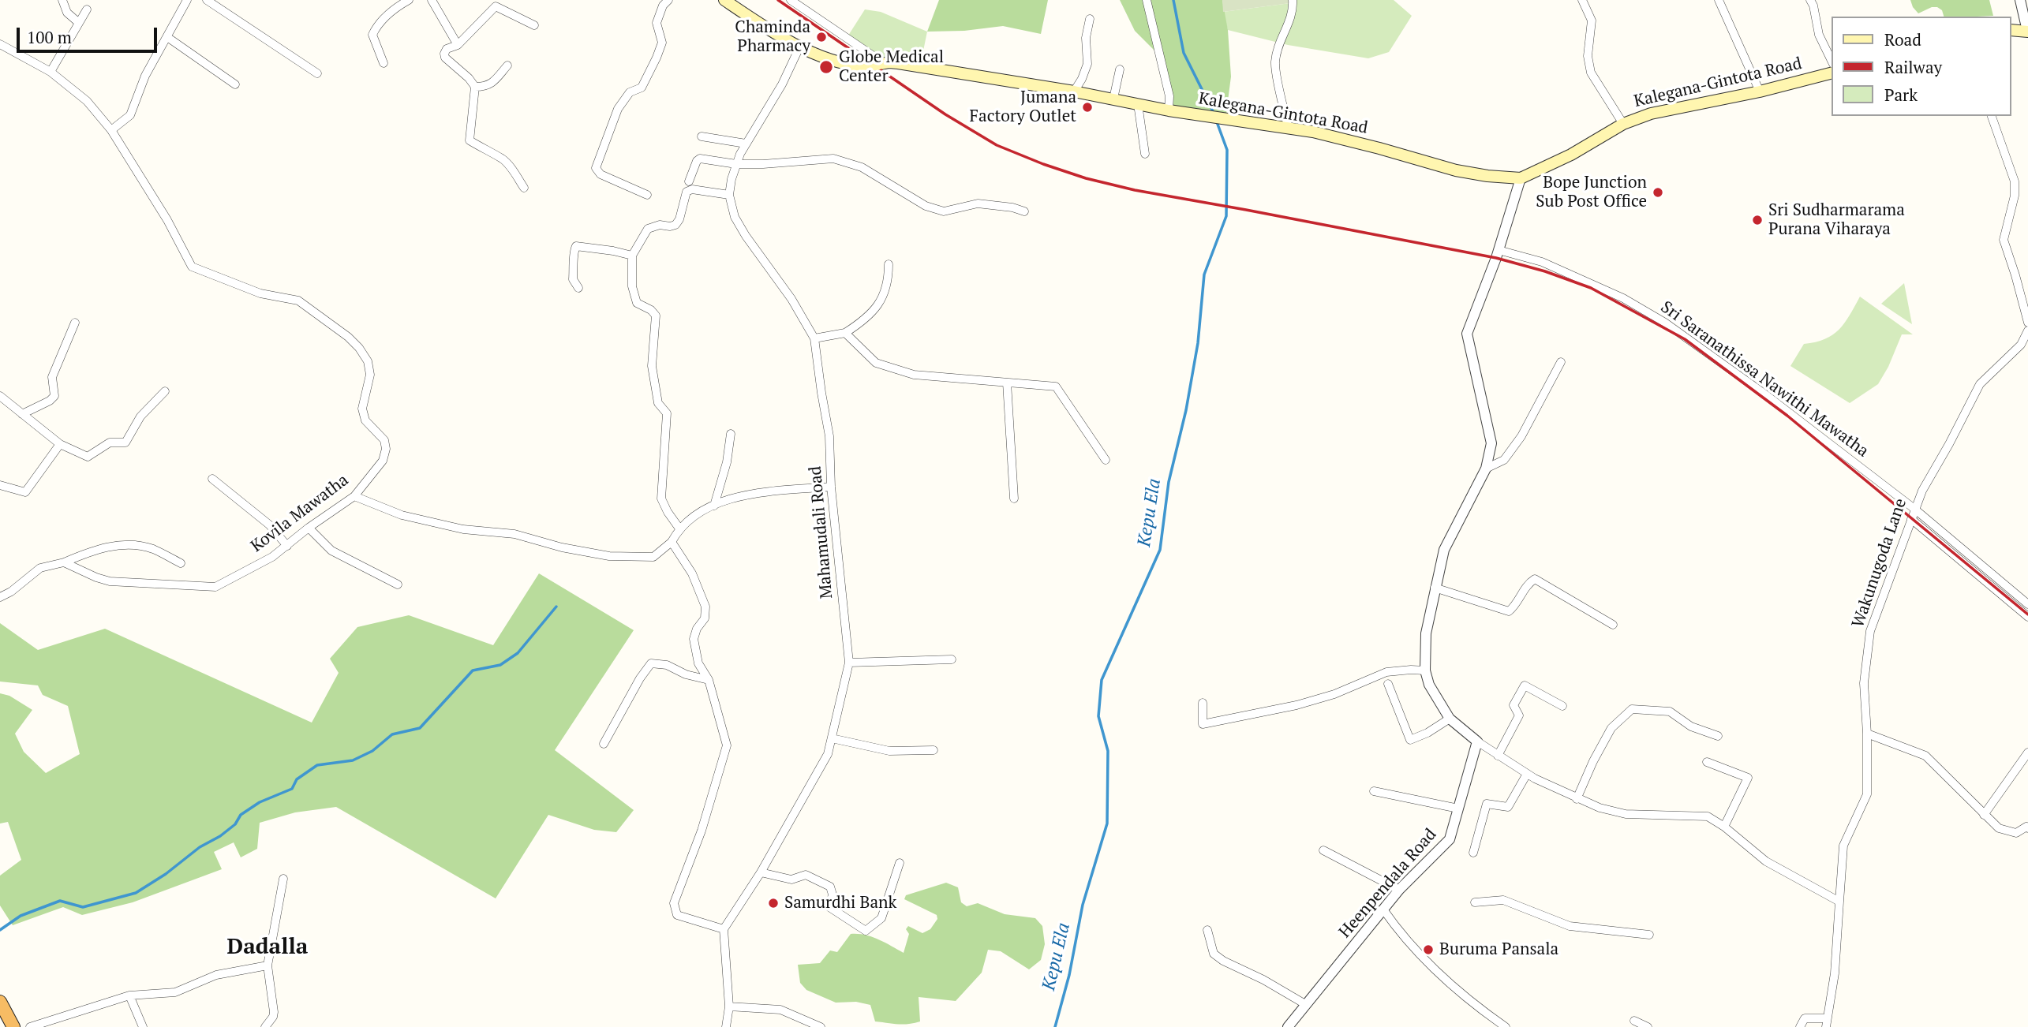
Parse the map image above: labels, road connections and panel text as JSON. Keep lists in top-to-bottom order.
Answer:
{
  "streets": {
    "main road": ["Kalegana-Gintota Road"],
    "street": [
      "Sri Saranathissa Nawithi Mawatha",
      "Kovila Mawatha",
      "Mahamudali Road",
      "Wakunugoda Lane",
      "Heenpendala Road"
    ]
  },
  "crossings": [
    ["Kalegana-Gintota Road", "Mahamudali Road"],
    ["Sri Saranathissa Nawithi Mawatha", "Wakunugoda Lane"]
  ],
  "districts": ["Dadalla"],
  "water": ["Kepu Ela"],
  "places": [
    "Chaminda Pharmacy",
    "Globe Medical Center",
    "Jumana Factory Outlet",
    "Bope Junction Sub Post Office",
    "Sri Sudharmarama Purana Viharaya",
    "Samurdhi Bank",
    "Buruma Pansala"
  ],
  "legend": ["Road", "Railway", "Park"],
  "scale_bar": "100 m"
}
